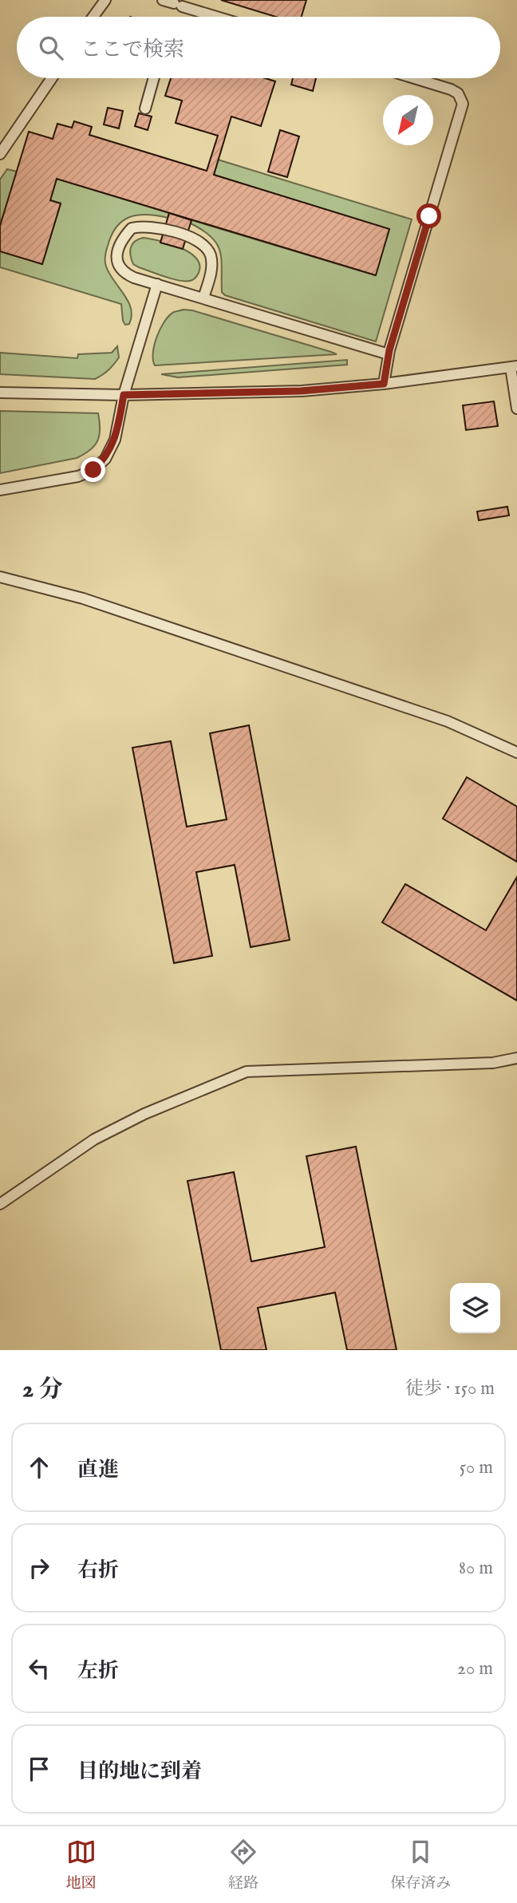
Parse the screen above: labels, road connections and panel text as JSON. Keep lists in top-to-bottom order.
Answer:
{
  "north": "bottom left",
  "page": {
    "search": "ここで検索",
    "heading": ["2 分", "徒歩 · 150 m"],
    "list": [
      ["直進", "50 m"],
      ["右折", "80 m"],
      ["左折", "20 m"],
      "目的地に到着"
    ],
    "nav": ["地図", "経路", "保存済み"]
  }
}
